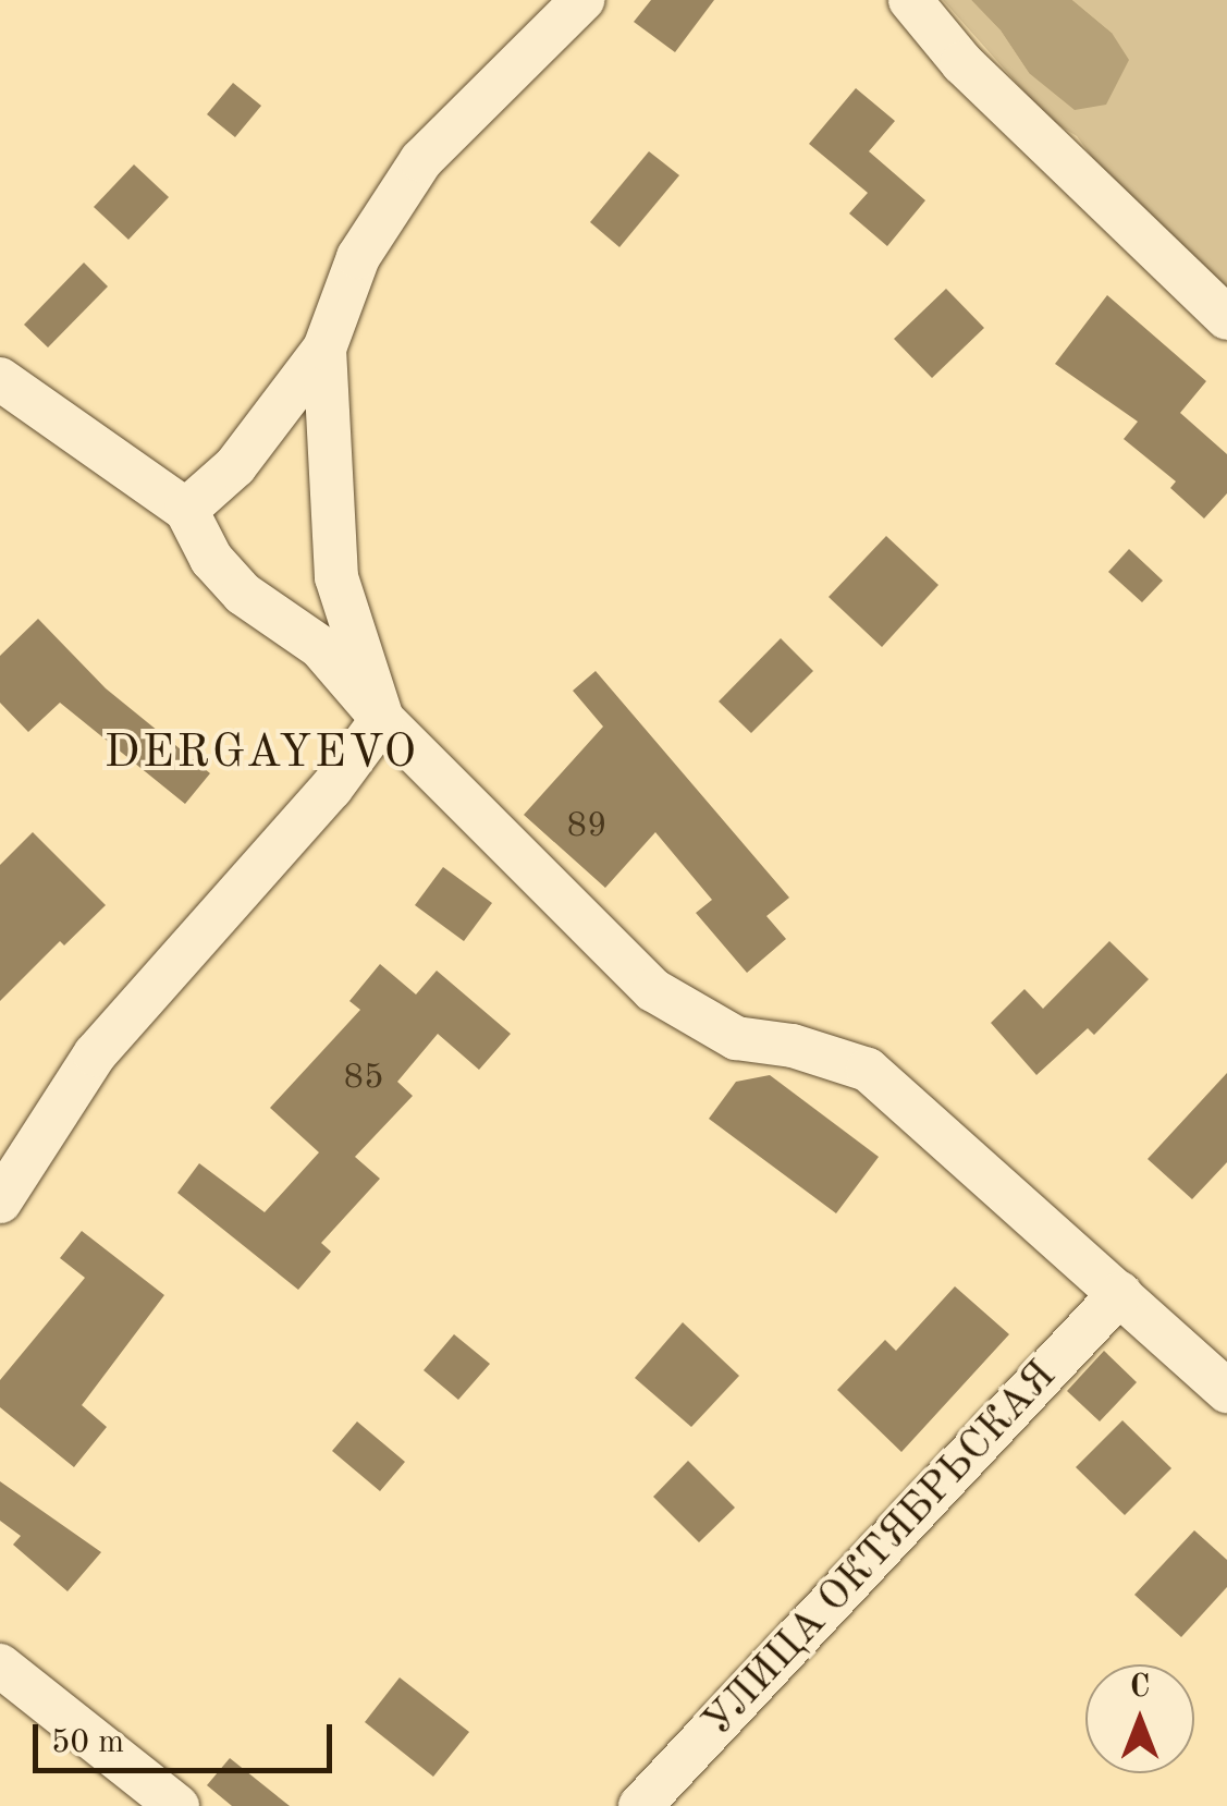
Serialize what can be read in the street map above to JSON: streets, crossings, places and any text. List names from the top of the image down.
{
  "streets": {
    "street": ["УЛИЦА ОКТЯБРЬСКАЯ"]
  },
  "districts": ["DERGAYEVO"],
  "house_numbers": ["89", "85"],
  "scale_bar": "50 m",
  "north": "top"
}
